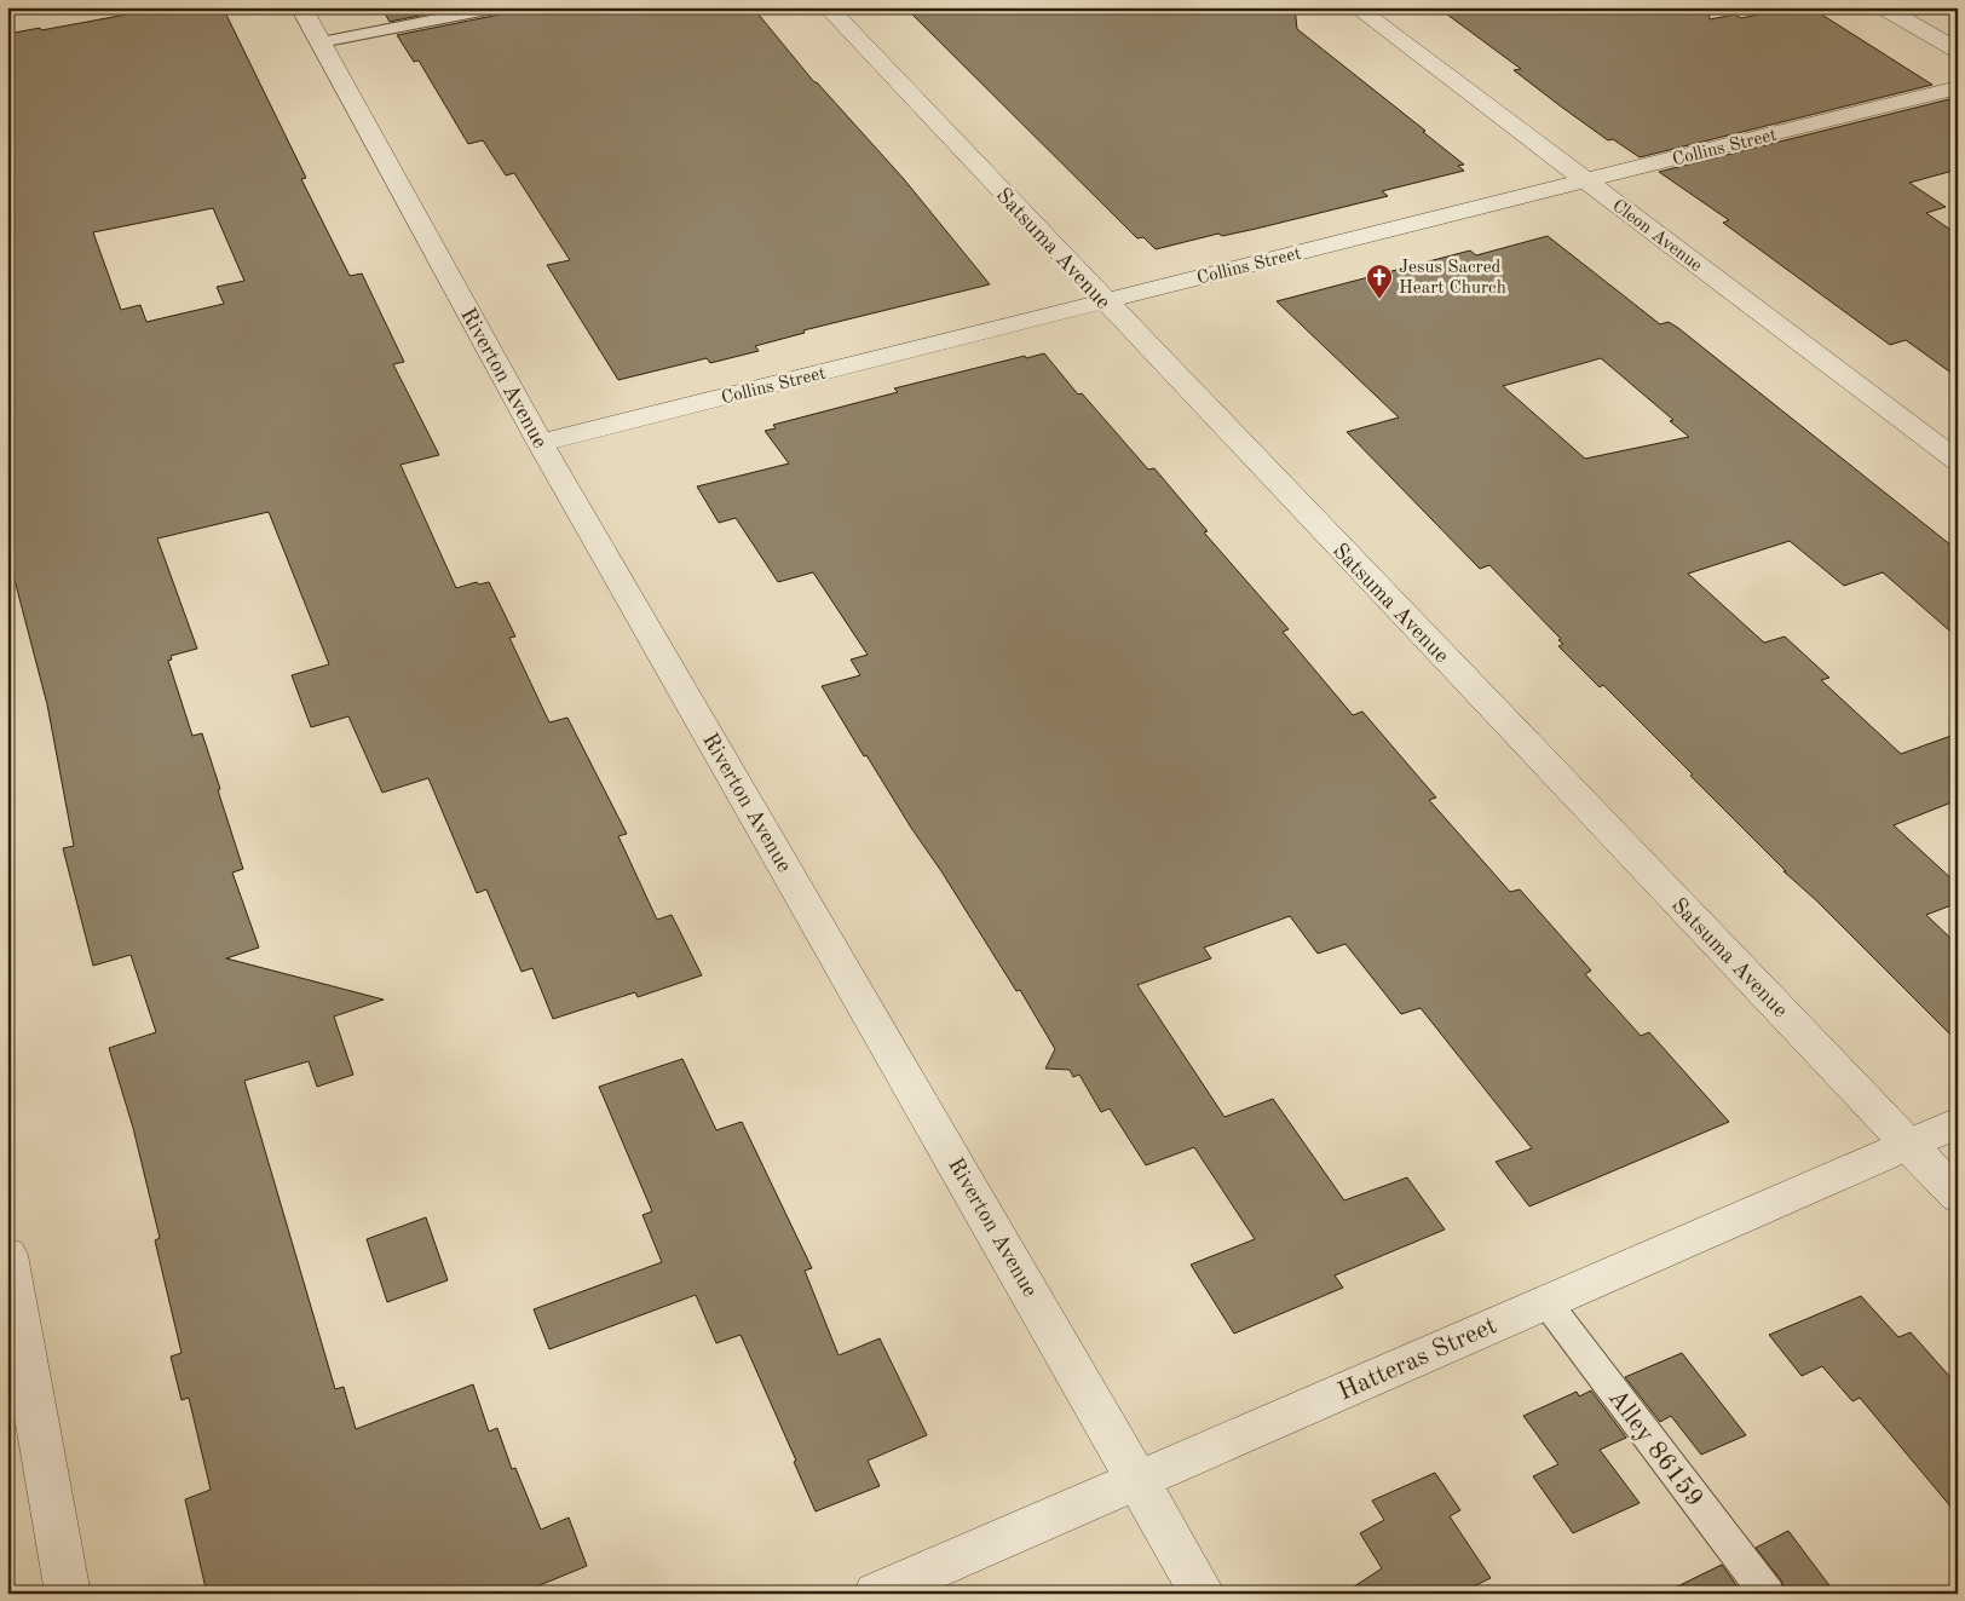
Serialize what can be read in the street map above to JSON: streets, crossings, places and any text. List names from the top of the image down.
{
  "streets": {
    "street": [
      "Collins Street",
      "Cleon Avenue",
      "Satsuma Avenue",
      "Riverton Avenue",
      "Hatteras Street"
    ],
    "lane": ["Alley 86159"]
  },
  "crossings": [
    ["Collins Street", "Cleon Avenue"],
    ["Collins Street", "Satsuma Avenue"],
    ["Collins Street", "Riverton Avenue"],
    ["Satsuma Avenue", "Hatteras Street"],
    ["Riverton Avenue", "Hatteras Street"],
    ["Hatteras Street", "Alley 86159"]
  ],
  "places": {
    "church": ["Jesus Sacred Heart Church"]
  }
}
